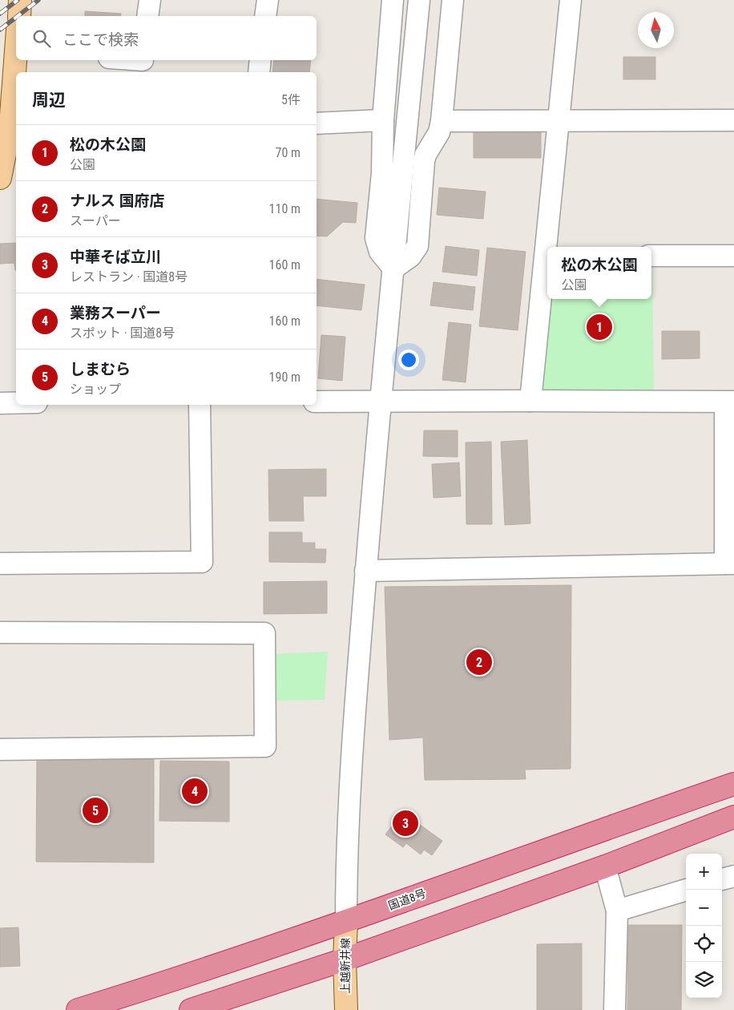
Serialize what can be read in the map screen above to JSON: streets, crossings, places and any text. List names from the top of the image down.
{
  "streets": {
    "highway": ["国道8号"],
    "main road": ["上越新井線"]
  },
  "crossings": [
    ["国道8号", "上越新井線"]
  ],
  "north": "top",
  "page": {
    "search": "ここで検索",
    "heading": ["周辺", "5件"],
    "list": [
      {
        "mark": "1",
        "name": "松の木公園",
        "note": "公園",
        "value": "70 m"
      },
      {
        "mark": "2",
        "name": "ナルス 国府店",
        "note": "スーパー",
        "value": "110 m"
      },
      {
        "mark": "3",
        "name": "中華そば立川",
        "note": "レストラン · 国道8号",
        "value": "160 m"
      },
      {
        "mark": "4",
        "name": "業務スーパー",
        "note": "スポット · 国道8号",
        "value": "160 m"
      },
      {
        "mark": "5",
        "name": "しまむら",
        "note": "ショップ",
        "value": "190 m"
      }
    ],
    "popup": ["松の木公園", "公園"],
    "pins": [
      "1",
      "2",
      "4",
      "5",
      "3"
    ],
    "map_buttons": ["+", "−"]
  }
}
